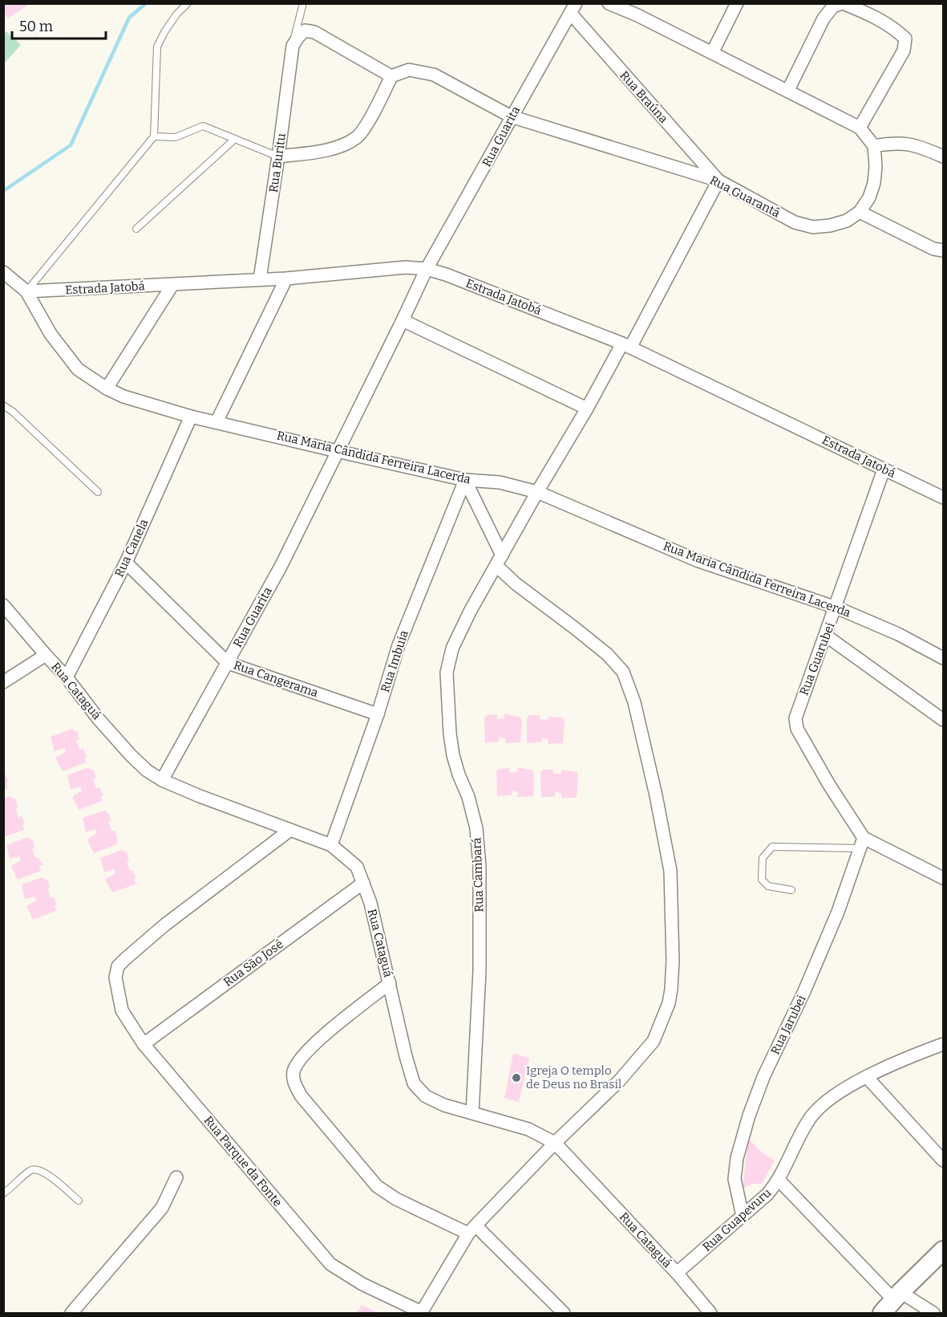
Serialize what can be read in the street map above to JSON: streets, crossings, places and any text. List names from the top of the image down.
{
  "streets": {
    "street": [
      "Rua Braúna",
      "Rua Guarita",
      "Rua Buritu",
      "Rua Guarantâ",
      "Estrada Jatobá",
      "Rua Maria Cândida Ferreira Lacerda",
      "Rua Canela",
      "Rua Guarubei",
      "Rua Imbuia",
      "Rua Cangerama",
      "Rua Cataguá",
      "Rua Cambará",
      "Rua São José",
      "Rua Jarubei",
      "Rua Parque da Fonte",
      "Rua Guapevuru"
    ]
  },
  "crossings": [
    ["Rua Braúna", "Rua Guarita"],
    ["Rua Braúna", "Rua Guarantâ"],
    ["Rua Braúna", "Rua Cambará"],
    ["Rua Guarita", "Rua Guarantâ"],
    ["Rua Guarita", "Estrada Jatobá"],
    ["Rua Guarita", "Rua Maria Cândida Ferreira Lacerda"],
    ["Rua Guarita", "Rua Cangerama"],
    ["Rua Guarita", "Rua Cataguá"],
    ["Rua Buritu", "Estrada Jatobá"],
    ["Rua Guarantâ", "Rua Cambará"],
    ["Estrada Jatobá", "Rua Maria Cândida Ferreira Lacerda"],
    ["Estrada Jatobá", "Rua Guarubei"],
    ["Estrada Jatobá", "Rua Cambará"],
    ["Rua Maria Cândida Ferreira Lacerda", "Rua Canela"],
    ["Rua Maria Cândida Ferreira Lacerda", "Rua Guarubei"],
    ["Rua Maria Cândida Ferreira Lacerda", "Rua Imbuia"],
    ["Rua Maria Cândida Ferreira Lacerda", "Rua Cambará"],
    ["Rua Canela", "Rua Cangerama"],
    ["Rua Canela", "Rua Cataguá"],
    ["Rua Guarubei", "Rua Jarubei"],
    ["Rua Imbuia", "Rua Cangerama"],
    ["Rua Imbuia", "Rua Cataguá"],
    ["Rua Cataguá", "Rua Cambará"],
    ["Rua Cataguá", "Rua São José"],
    ["Rua Cataguá", "Rua Parque da Fonte"],
    ["Rua Cataguá", "Rua Guapevuru"],
    ["Rua São José", "Rua Parque da Fonte"],
    ["Rua Jarubei", "Rua Guapevuru"]
  ],
  "places": ["Igreja O templo de Deus no Brasil"],
  "scale_bar": "50 m"
}
